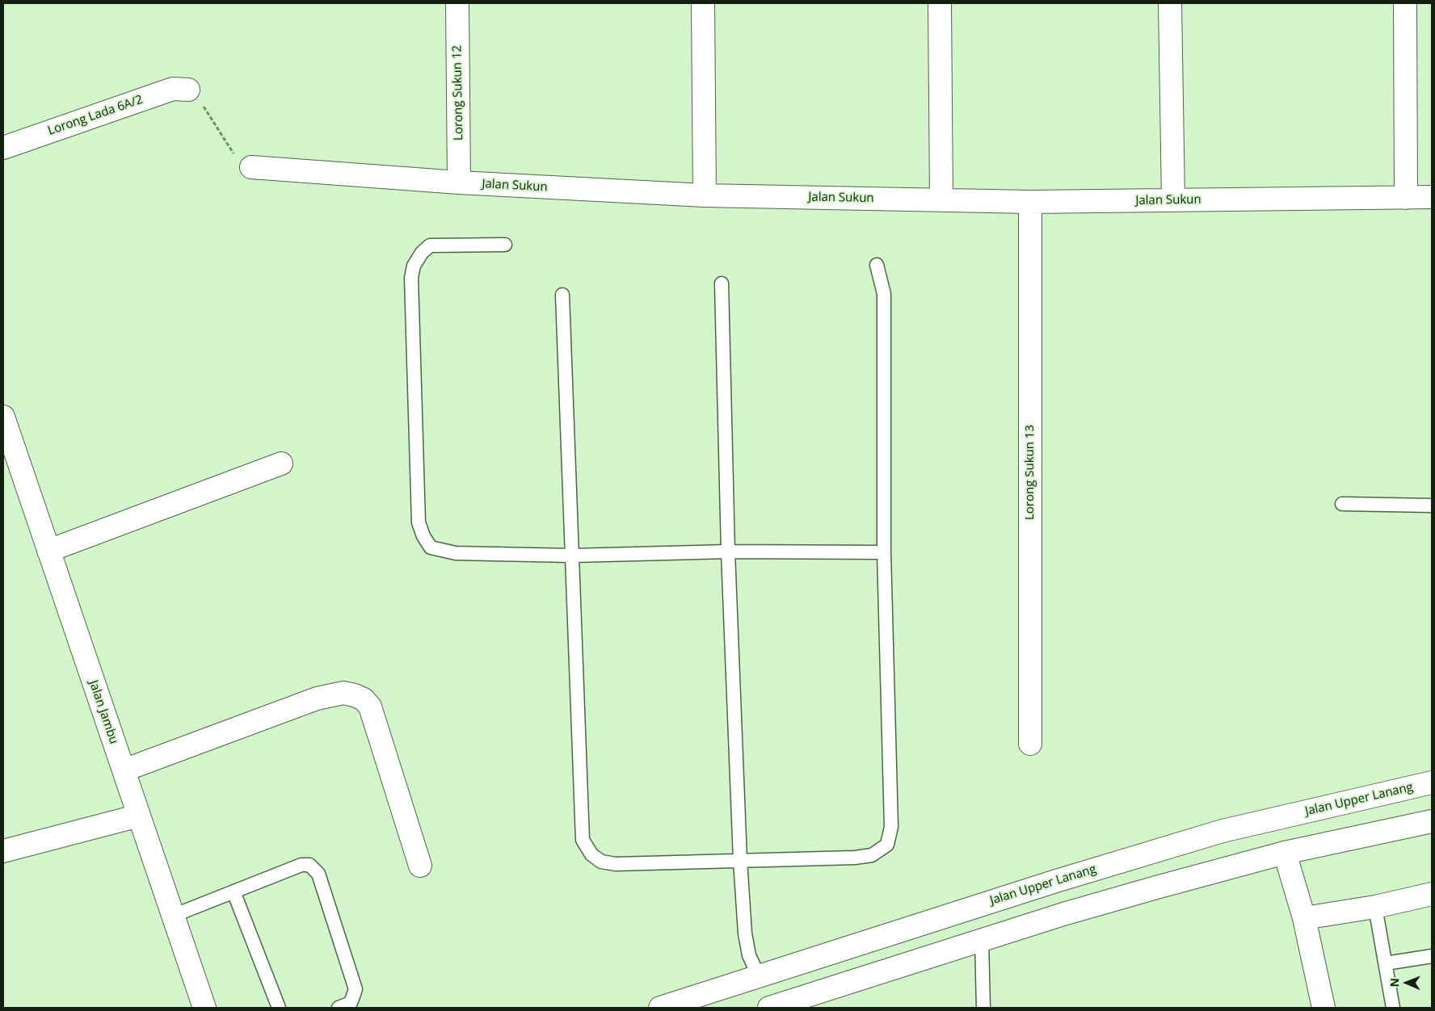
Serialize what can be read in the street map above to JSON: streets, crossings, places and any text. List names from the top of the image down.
{
  "streets": {
    "street": [
      "Lorong Sukun 12",
      "Lorong Lada 6A/2",
      "Jalan Sukun",
      "Lorong Sukun 13",
      "Jalan Jambu",
      "Jalan Upper Lanang"
    ]
  },
  "crossings": [
    ["Lorong Sukun 12", "Jalan Sukun"],
    ["Jalan Sukun", "Lorong Sukun 13"]
  ],
  "north": "left"
}
